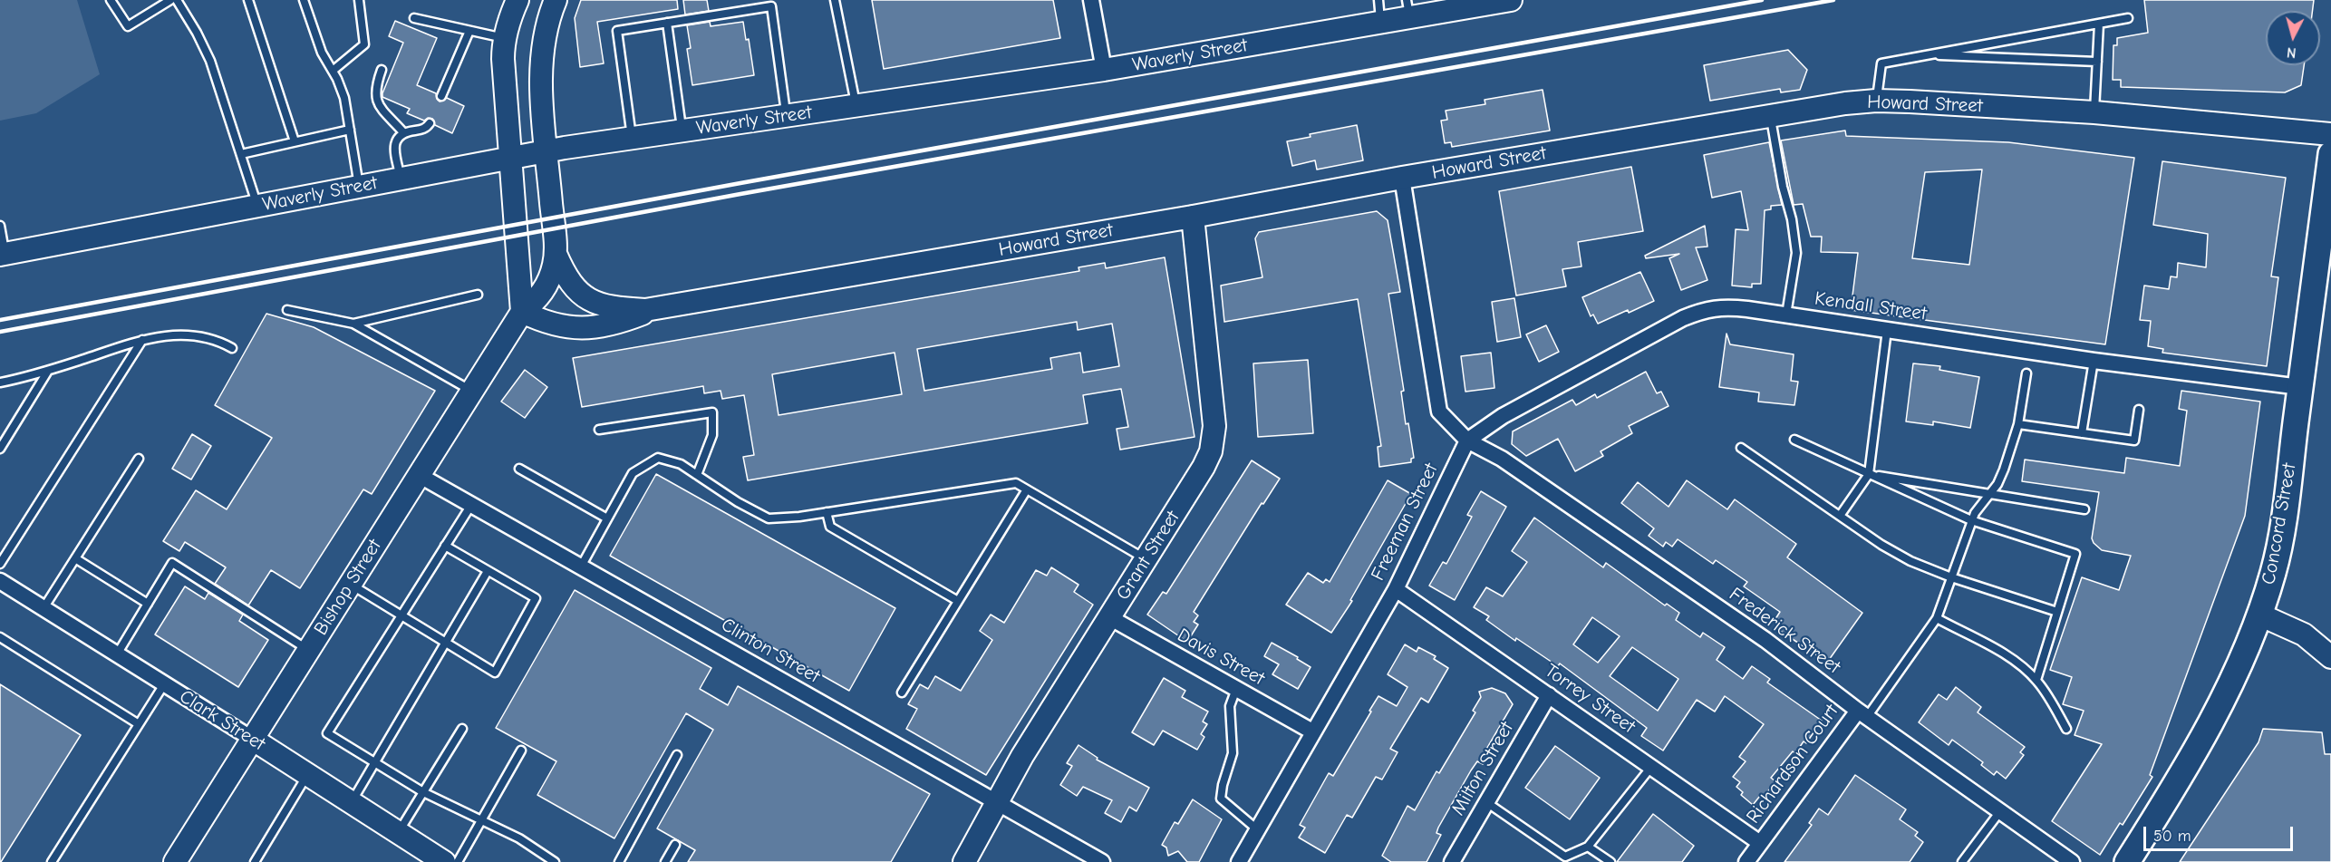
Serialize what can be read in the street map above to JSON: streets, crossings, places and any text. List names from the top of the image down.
{
  "streets": {
    "main road": ["Concord Street"],
    "street": [
      "Waverly Street",
      "Howard Street",
      "Kendall Street",
      "Freeman Street",
      "Grant Street",
      "Bishop Street",
      "Frederick Street",
      "Clinton Street",
      "Davis Street",
      "Torrey Street",
      "Clark Street",
      "Richardson Court",
      "Milton Street"
    ]
  },
  "crossings": [
    ["Waverly Street", "Bishop Street"],
    ["Howard Street", "Grant Street"],
    ["Howard Street", "Bishop Street"],
    ["Kendall Street", "Freeman Street"],
    ["Kendall Street", "Concord Street"],
    ["Kendall Street", "Frederick Street"],
    ["Freeman Street", "Frederick Street"],
    ["Freeman Street", "Davis Street"],
    ["Freeman Street", "Torrey Street"],
    ["Grant Street", "Clinton Street"],
    ["Grant Street", "Davis Street"],
    ["Bishop Street", "Clinton Street"],
    ["Bishop Street", "Clark Street"],
    ["Frederick Street", "Richardson Court"],
    ["Torrey Street", "Richardson Court"],
    ["Torrey Street", "Milton Street"]
  ],
  "scale_bar": "50 m",
  "north": "bottom"
}
